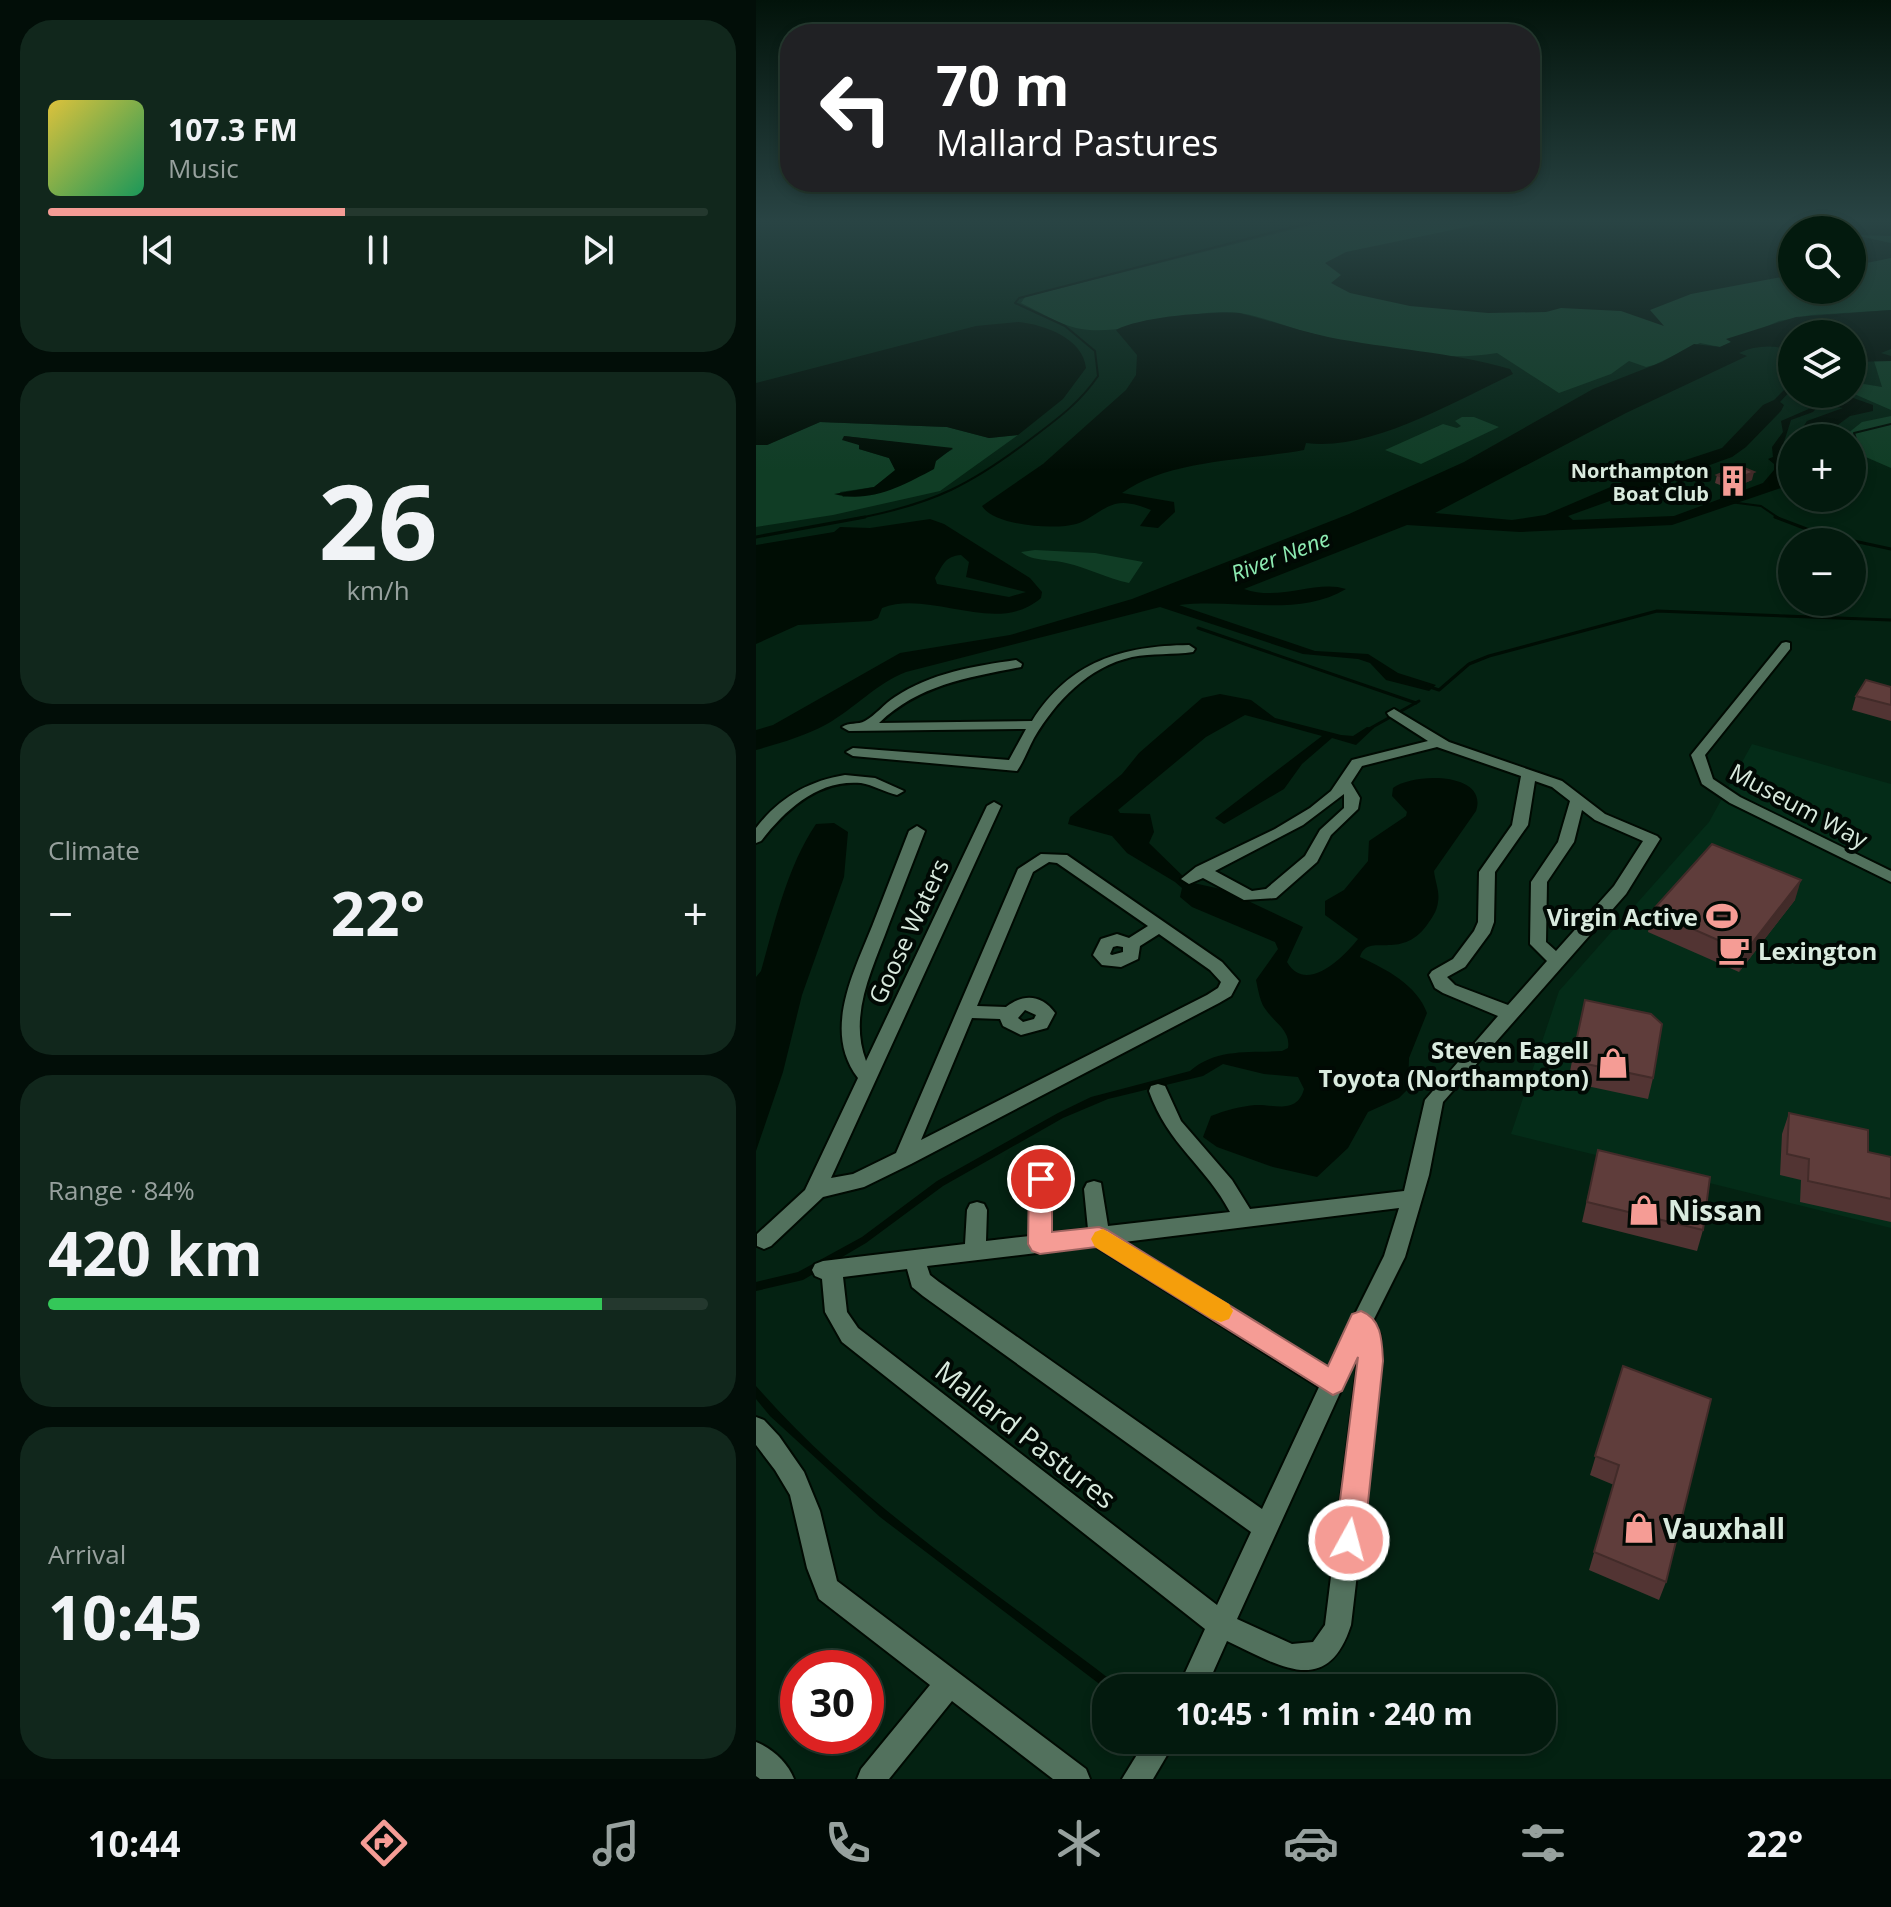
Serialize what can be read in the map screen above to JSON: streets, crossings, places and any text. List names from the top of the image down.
{
  "streets": {
    "street": ["Museum Way", "Goose Waters", "Mallard Pastures"]
  },
  "water": ["River Nene"],
  "places": {
    "building": ["Northampton Boat Club"],
    "sports": ["Virgin Active"],
    "cafe": ["Lexington"],
    "shop": ["Steven Eagell Toyota (Northampton)", "Nissan", "Vauxhall"]
  },
  "page": {
    "turn": ["70 m", "Mallard Pastures"],
    "song": ["107.3 FM", "Music"],
    "map_buttons": ["+", "−"],
    "tile": [
      ["26", "km/h"],
      "Climate",
      ["Range · 84%", "420 km"],
      ["Arrival", "10:45"]
    ],
    "heat": ["−", "22°", "+"],
    "limit": "30",
    "trip": "10:45 · 1 min · 240 m",
    "tabs": ["10:44", "22°"]
  }
}
